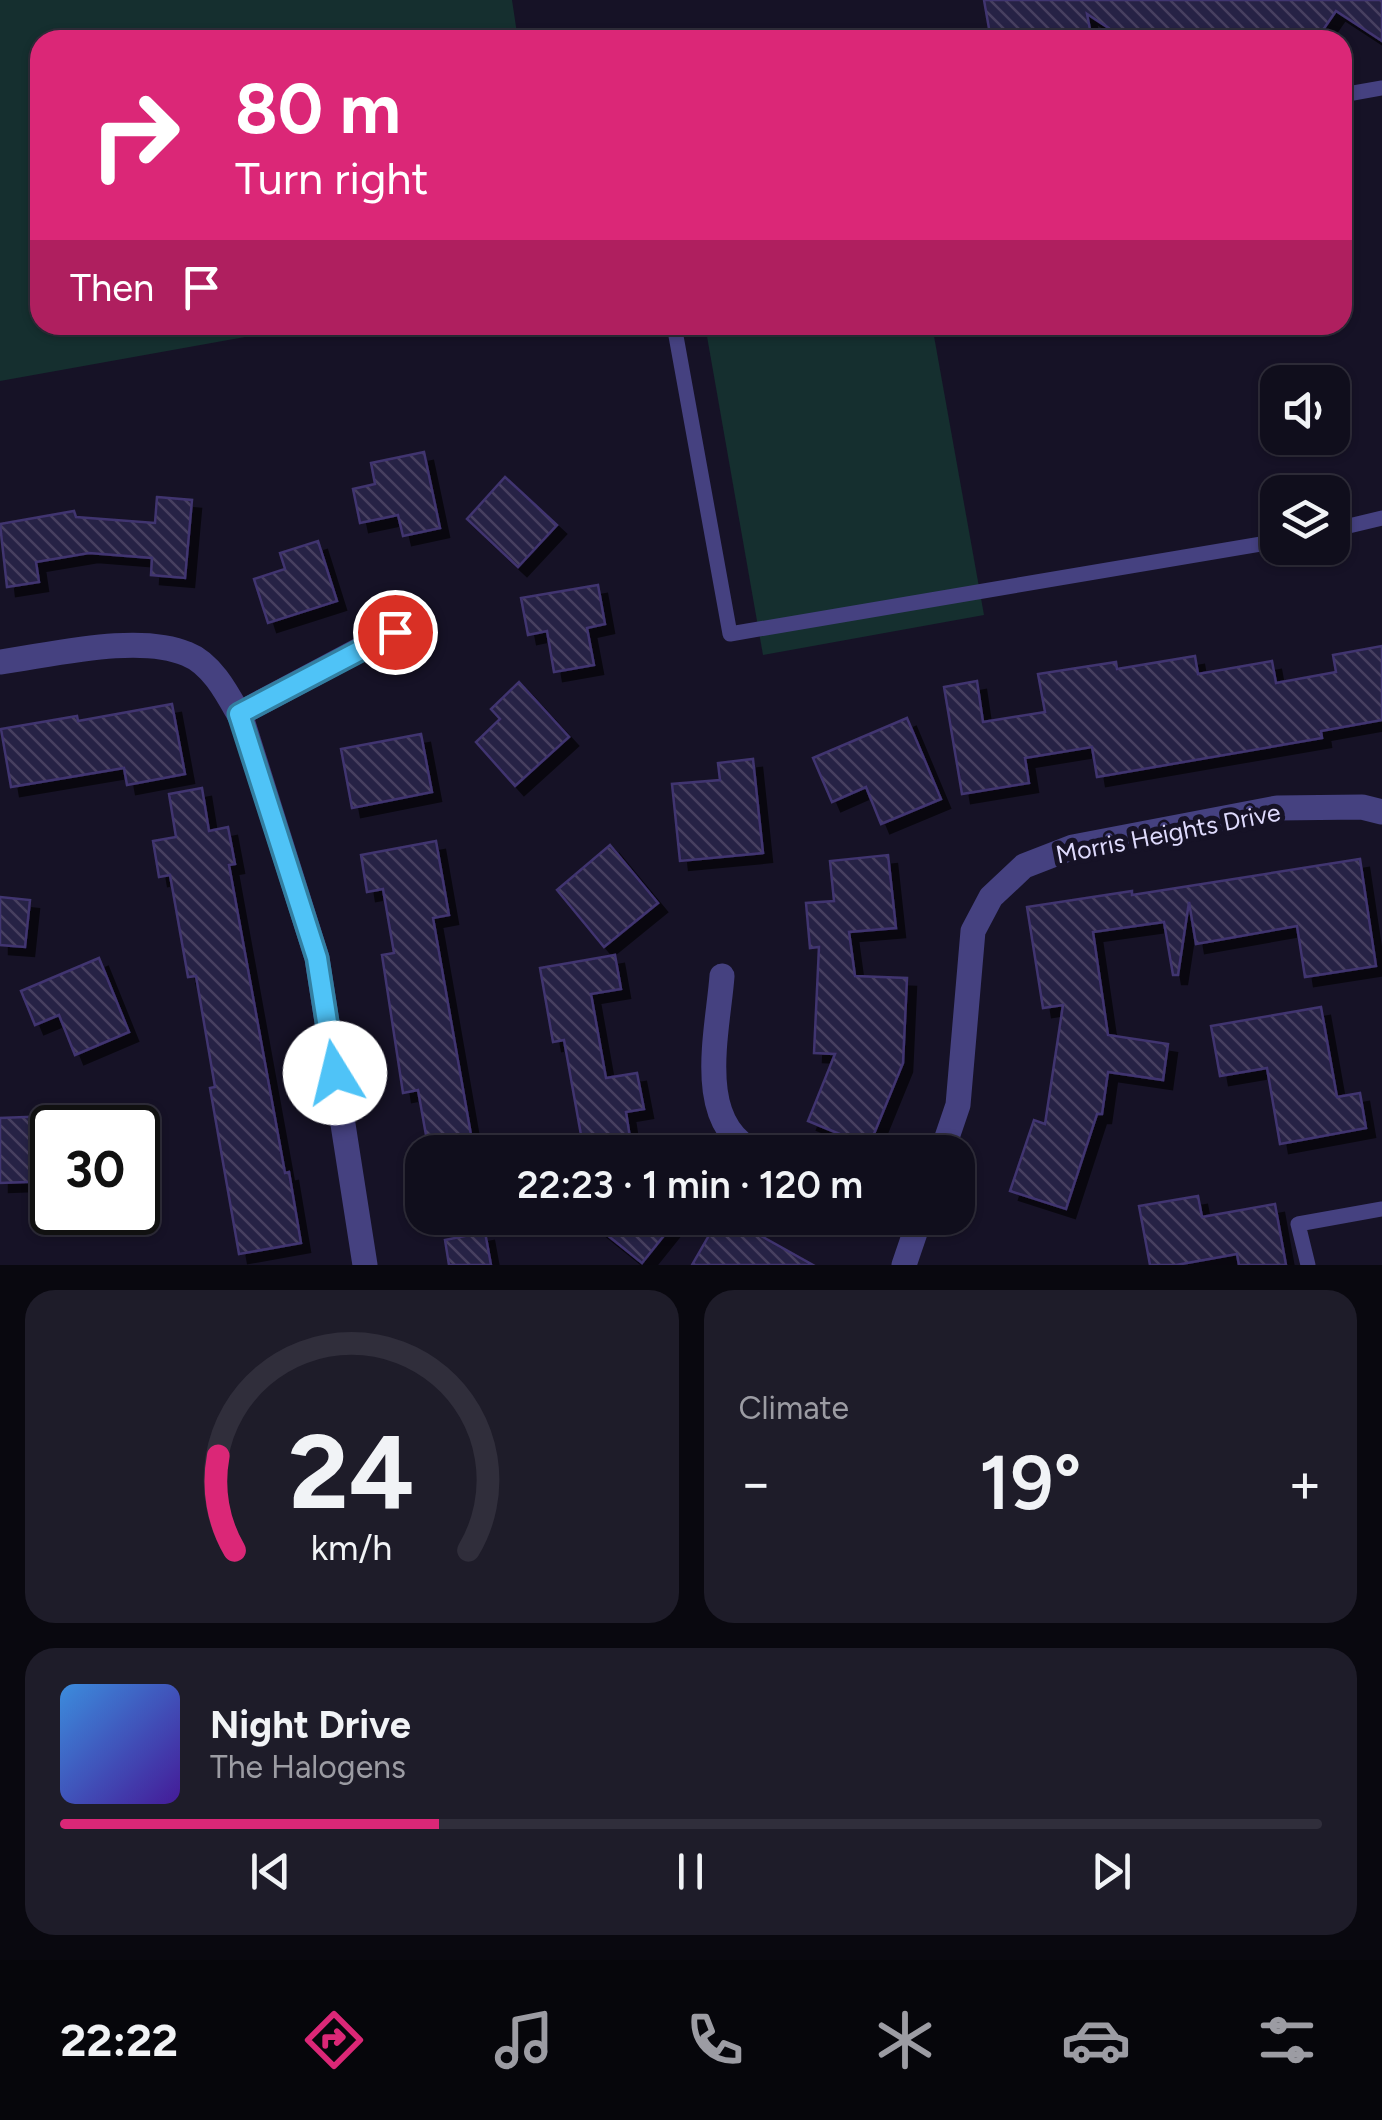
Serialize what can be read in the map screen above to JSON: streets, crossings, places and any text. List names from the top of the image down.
{
  "streets": {
    "street": ["Morris Heights Drive"]
  },
  "page": {
    "turn": ["80 m", "Turn right"],
    "then": "Then",
    "limit": "30",
    "trip": "22:23 · 1 min · 120 m",
    "tile": "Climate",
    "heat": ["−", "19°", "+"],
    "song": ["Night Drive", "The Halogens"],
    "tabs": "22:22",
    "gauge": ["24", "km/h"]
  }
}
